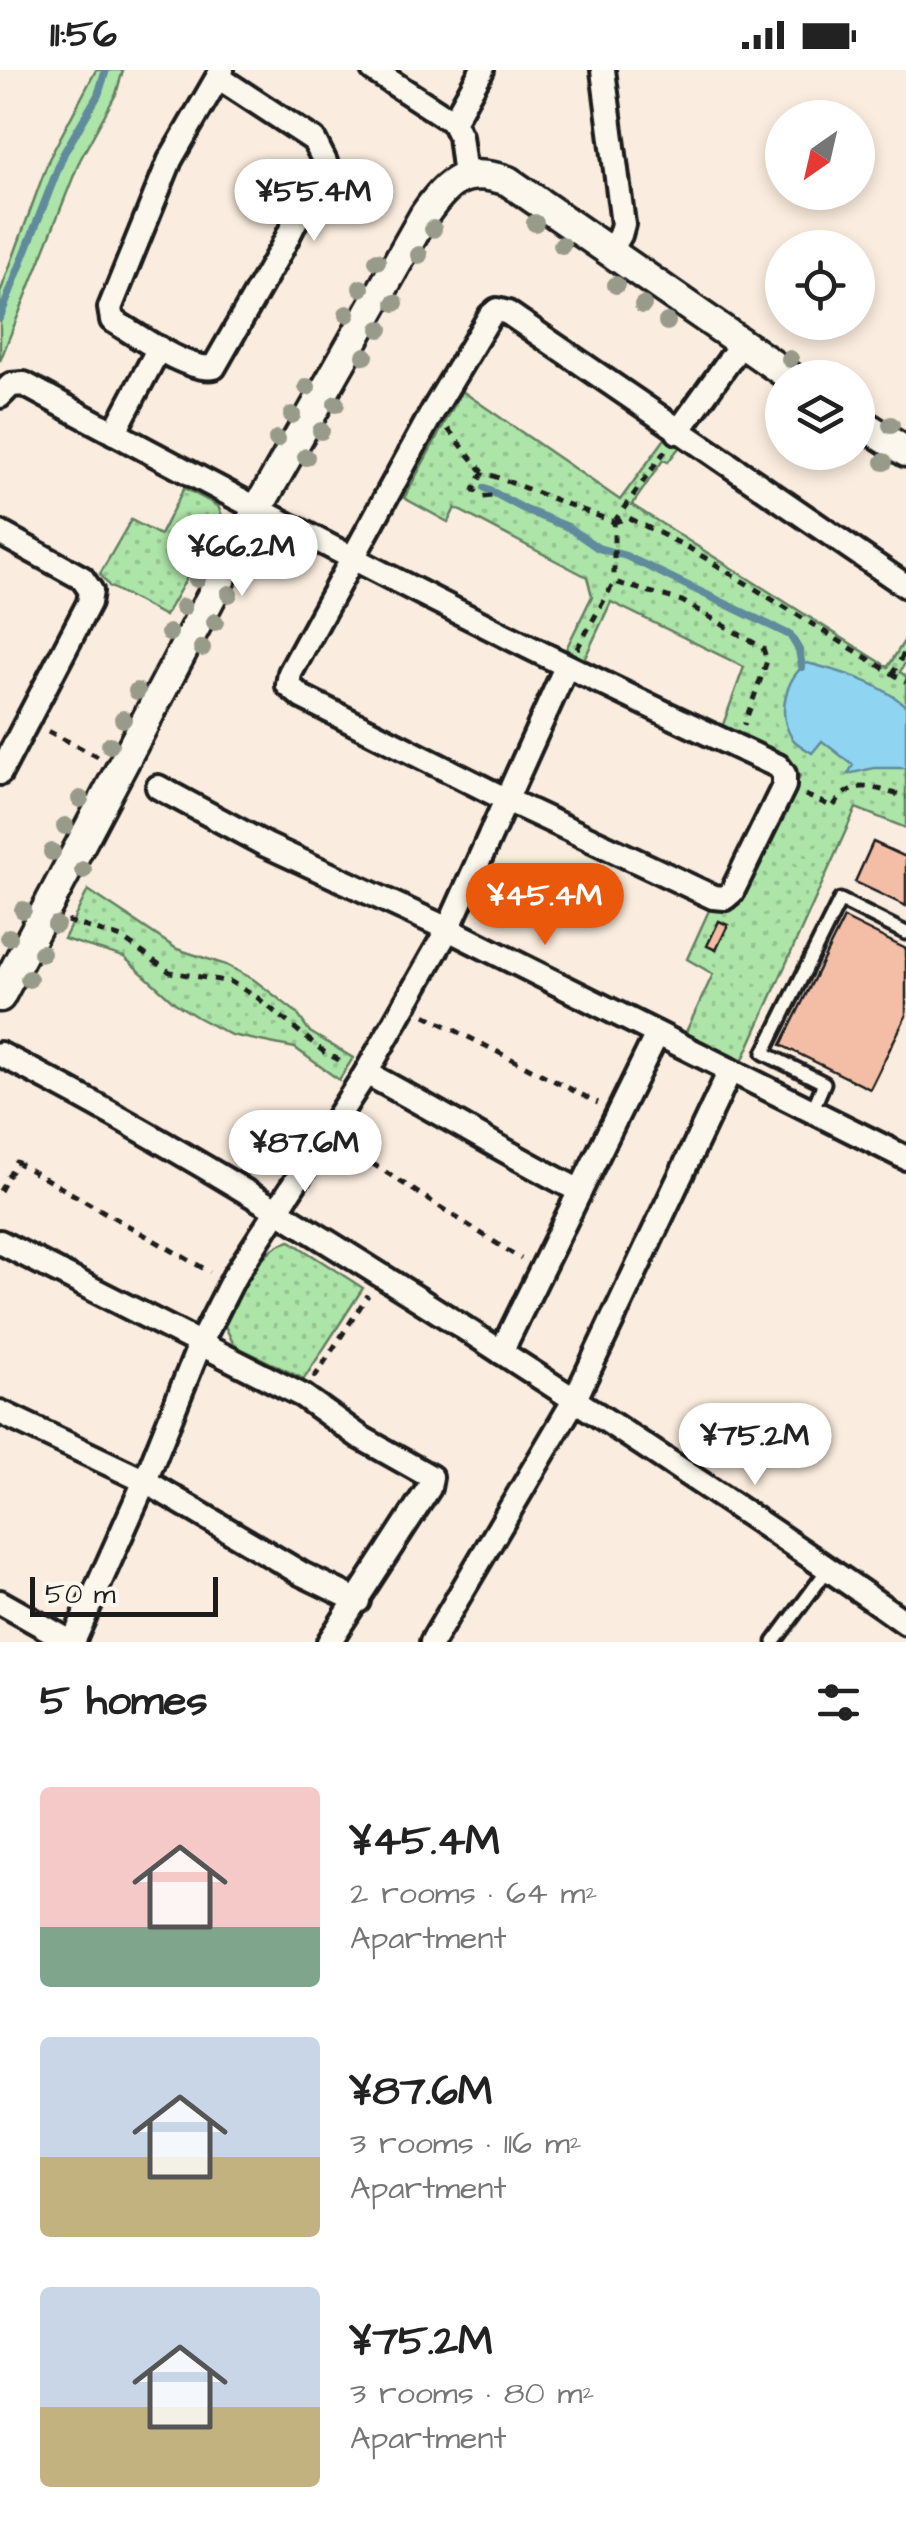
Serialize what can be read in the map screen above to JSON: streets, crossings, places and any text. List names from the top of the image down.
{
  "scale_bar": "50 m",
  "north": "bottom left",
  "page": {
    "status": "11:56",
    "price": [
      "¥55.4M",
      "¥66.2M",
      "¥45.4M",
      "¥87.6M",
      "¥75.2M"
    ],
    "scale": "50 m",
    "heading": "5 homes",
    "list": [
      {
        "name": "¥45.4M",
        "note": "2 rooms · 64 m² · Apartment"
      },
      {
        "name": "¥87.6M",
        "note": "3 rooms · 116 m² · Apartment"
      },
      {
        "name": "¥75.2M",
        "note": "3 rooms · 80 m² · Apartment"
      }
    ]
  }
}
